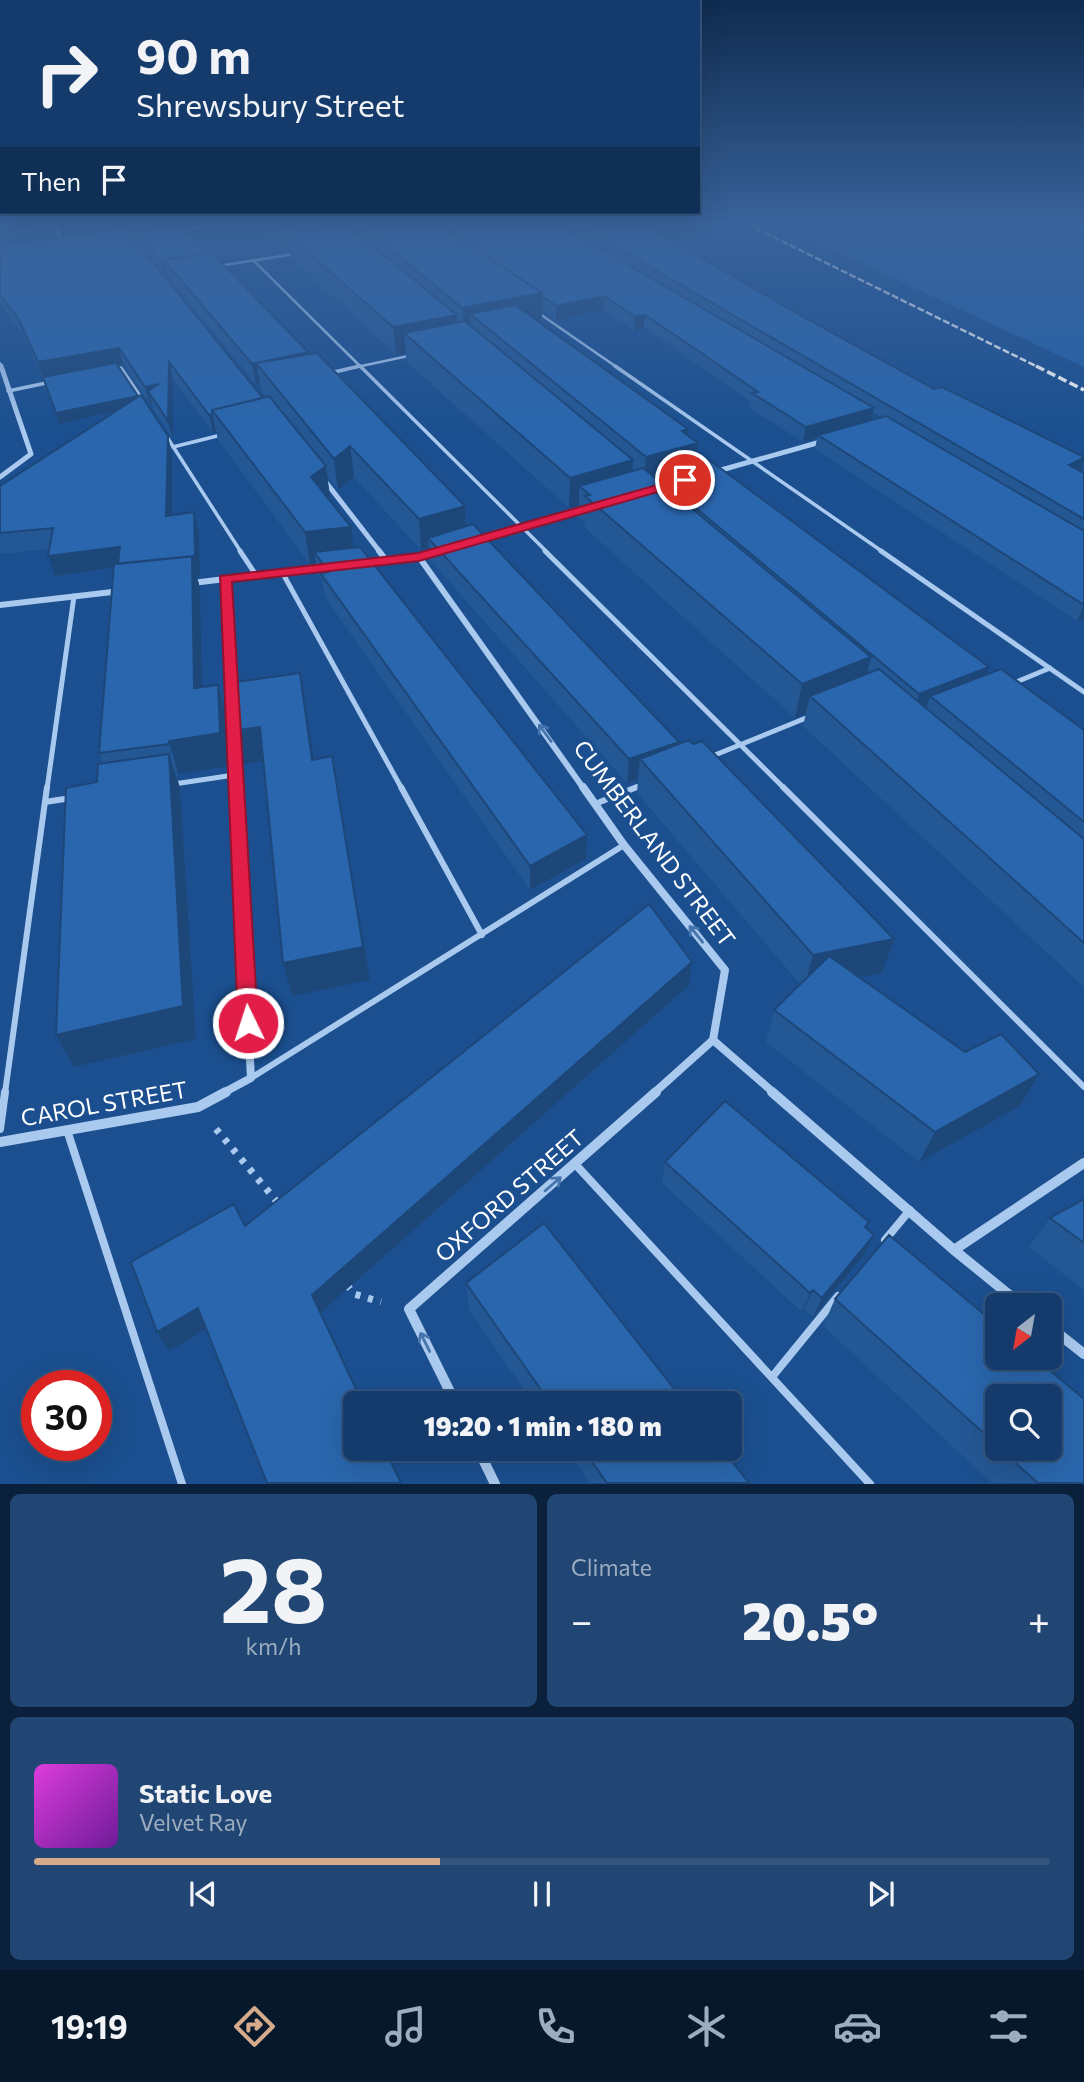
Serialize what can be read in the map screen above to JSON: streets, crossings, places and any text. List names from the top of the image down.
{
  "streets": {
    "street": ["CUMBERLAND STREET", "CAROL STREET", "OXFORD STREET"]
  },
  "crossings": [
    ["CUMBERLAND STREET", "OXFORD STREET"]
  ],
  "one_way": ["CUMBERLAND STREET", "OXFORD STREET"],
  "north": "bottom left",
  "page": {
    "turn": ["90 m", "Shrewsbury Street"],
    "then": "Then",
    "limit": "30",
    "trip": "19:20 · 1 min · 180 m",
    "tile": [
      ["28", "km/h"],
      "Climate"
    ],
    "heat": ["−", "20.5°", "+"],
    "song": ["Static Love", "Velvet Ray"],
    "tabs": "19:19"
  }
}
